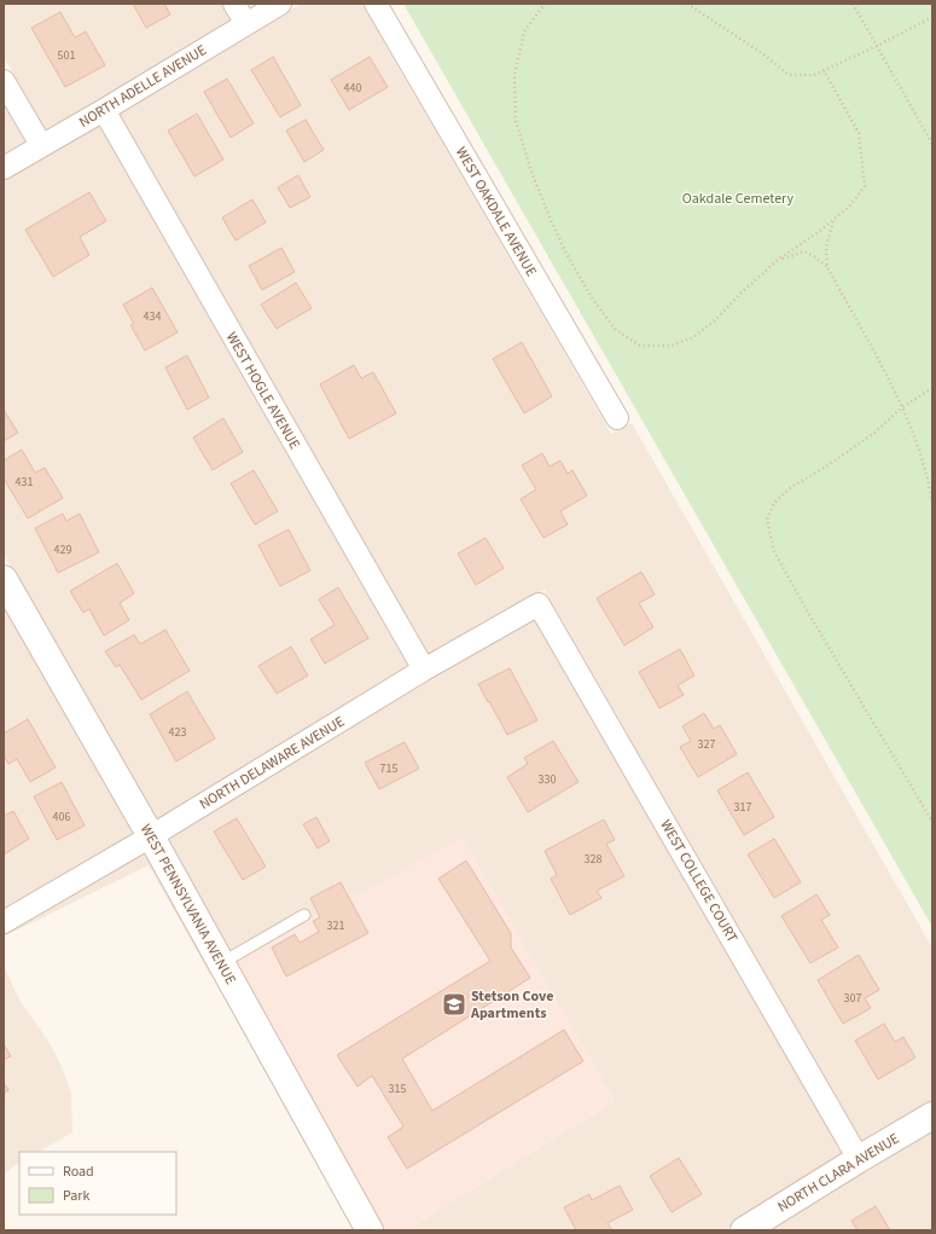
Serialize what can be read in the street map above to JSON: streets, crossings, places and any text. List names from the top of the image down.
{
  "streets": {
    "street": [
      "NORTH ADELLE AVENUE",
      "WEST OAKDALE AVENUE",
      "WEST HOGLE AVENUE",
      "NORTH DELAWARE AVENUE",
      "WEST COLLEGE COURT",
      "WEST PENNSYLVANIA AVENUE",
      "NORTH CLARA AVENUE"
    ]
  },
  "crossings": [
    ["NORTH ADELLE AVENUE", "WEST HOGLE AVENUE"],
    ["WEST HOGLE AVENUE", "NORTH DELAWARE AVENUE"],
    ["NORTH DELAWARE AVENUE", "WEST COLLEGE COURT"],
    ["NORTH DELAWARE AVENUE", "WEST PENNSYLVANIA AVENUE"],
    ["WEST COLLEGE COURT", "NORTH CLARA AVENUE"]
  ],
  "parks": ["Oakdale Cemetery"],
  "places": {
    "school or university": ["Stetson Cove Apartments"]
  },
  "house_numbers": [
    "501",
    "440",
    "434",
    "431",
    "429",
    "423",
    "327",
    "715",
    "330",
    "317",
    "406",
    "328",
    "321",
    "307",
    "315"
  ],
  "legend": ["Road", "Park"]
}
